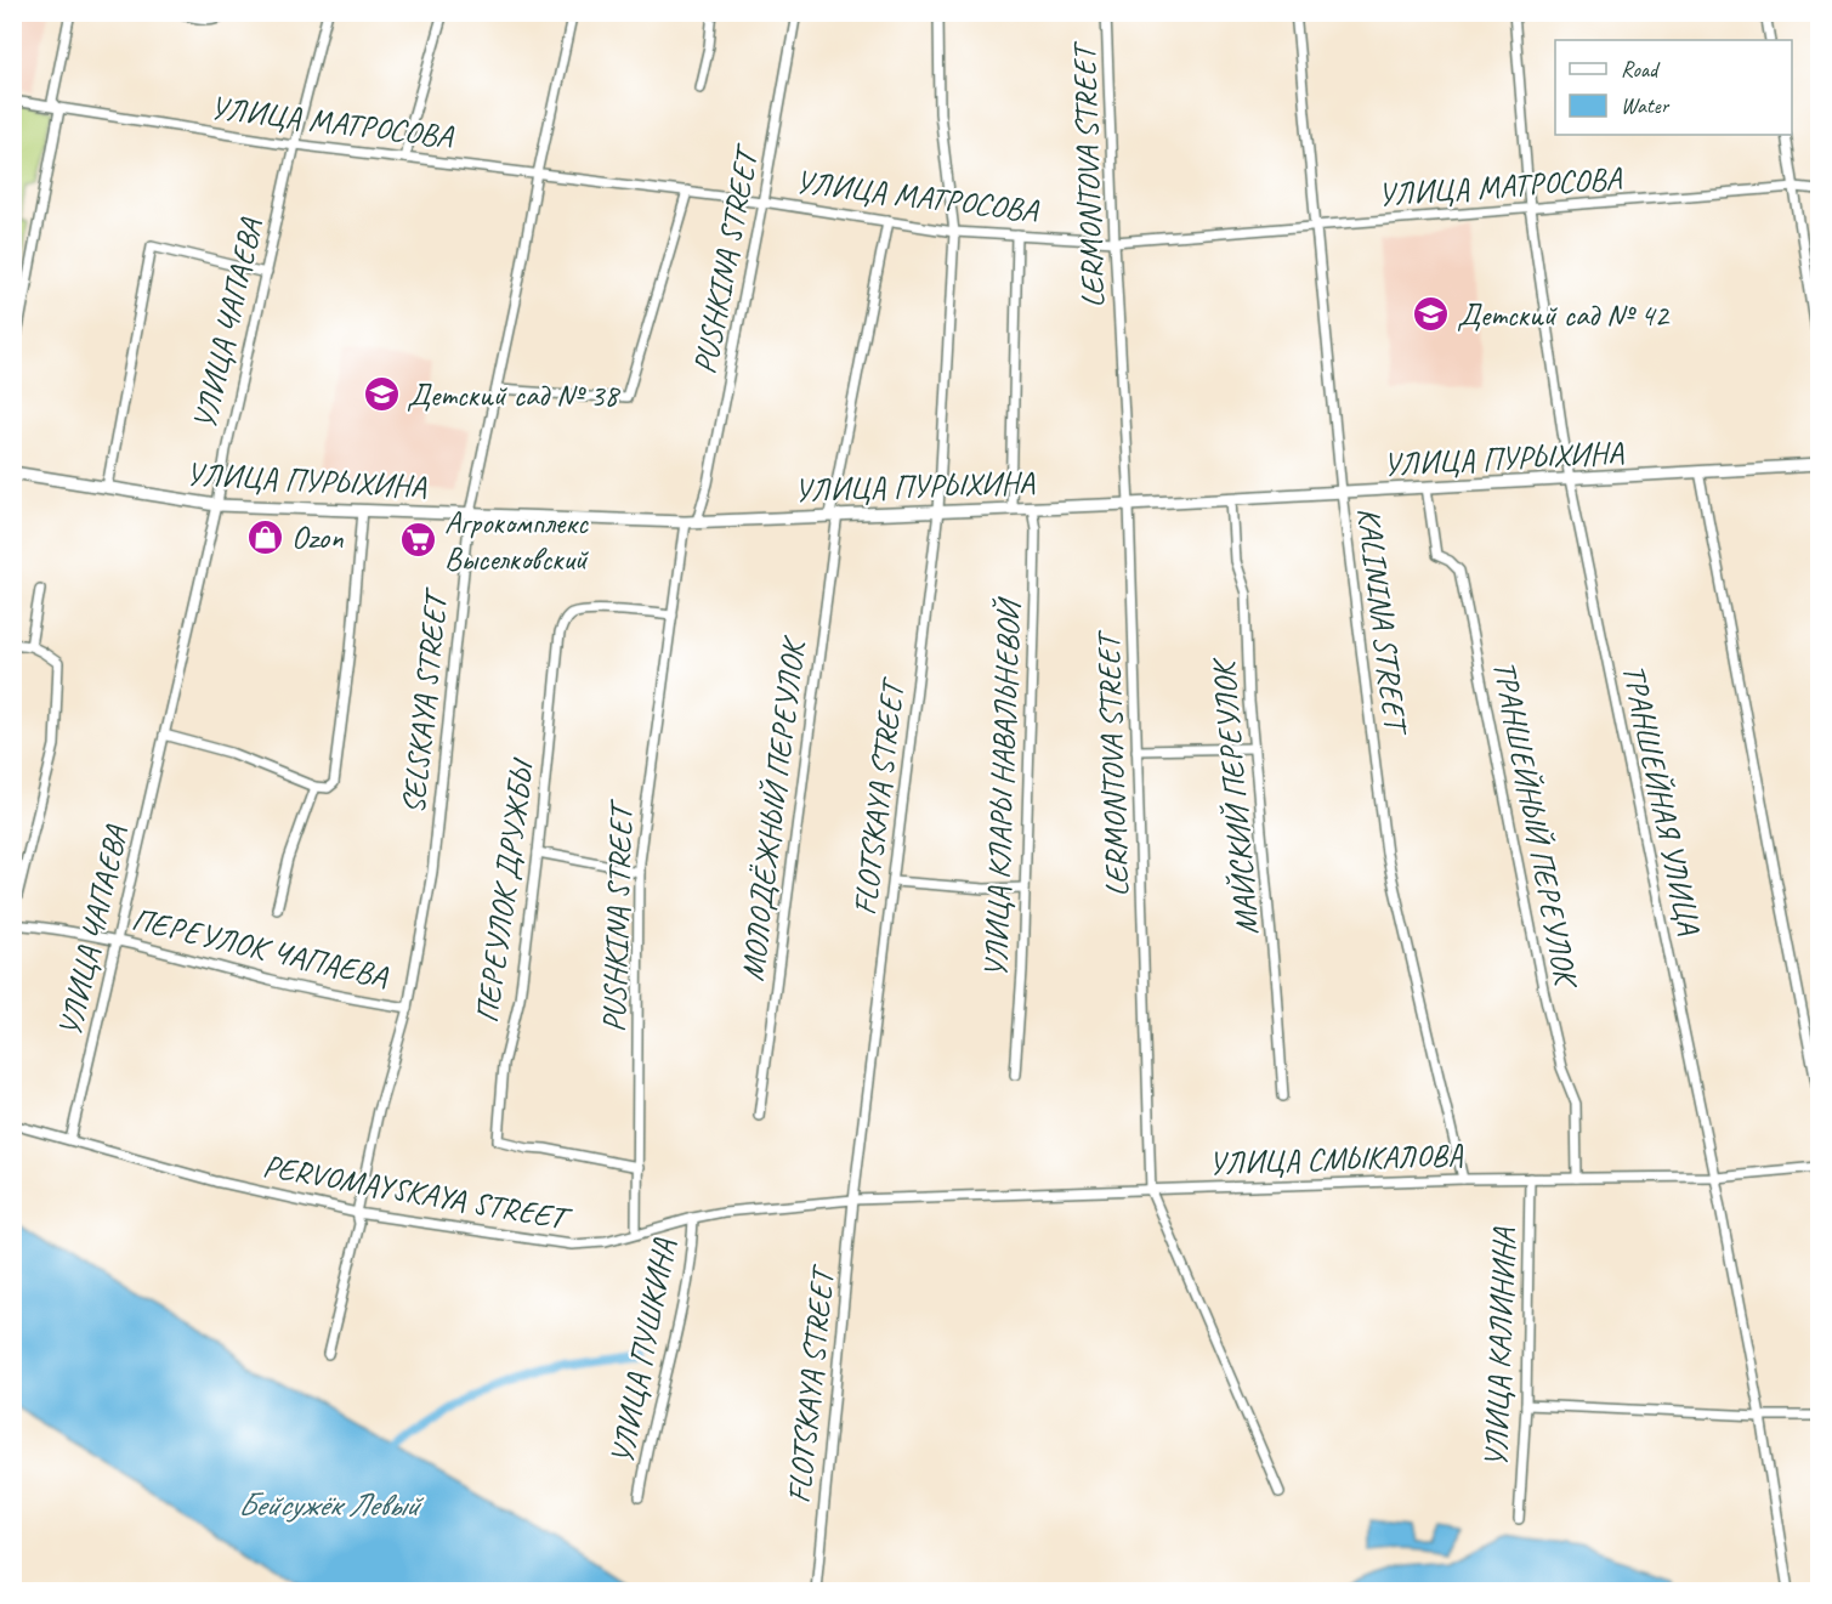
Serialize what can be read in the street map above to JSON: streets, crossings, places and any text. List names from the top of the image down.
{
  "streets": {
    "street": [
      "УЛИЦА МАТРОСОВА",
      "LERMONTOVA STREET",
      "PUSHKINA STREET",
      "УЛИЦА ЧАПАЕВА",
      "УЛИЦА ПУРЫХИНА",
      "KALININA STREET",
      "SELSKAYA STREET",
      "УЛИЦА КЛАРЫ НАВАЛЬНЕВОЙ",
      "FLOTSKAYA STREET",
      "МАЙСКИЙ ПЕРЕУЛОК",
      "ТРАНШЕЙНАЯ УЛИЦА",
      "МОЛОДЁЖНЫЙ ПЕРЕУЛОК",
      "ТРАНШЕЙНЫЙ ПЕРЕУЛОК",
      "ПЕРЕУЛОК ДРУЖБЫ",
      "ПЕРЕУЛОК ЧАПАЕВА",
      "УЛИЦА СМЫКАЛОВА",
      "PERVOMAYSKAYA STREET",
      "УЛИЦА КАЛИНИНА",
      "УЛИЦА ПУШКИНА"
    ]
  },
  "crossings": [
    ["УЛИЦА МАТРОСОВА", "LERMONTOVA STREET"],
    ["УЛИЦА МАТРОСОВА", "PUSHKINA STREET"],
    ["УЛИЦА МАТРОСОВА", "УЛИЦА ЧАПАЕВА"],
    ["УЛИЦА МАТРОСОВА", "KALININA STREET"],
    ["УЛИЦА МАТРОСОВА", "SELSKAYA STREET"],
    ["УЛИЦА МАТРОСОВА", "FLOTSKAYA STREET"],
    ["УЛИЦА МАТРОСОВА", "ТРАНШЕЙНАЯ УЛИЦА"],
    ["УЛИЦА МАТРОСОВА", "МОЛОДЁЖНЫЙ ПЕРЕУЛОК"],
    ["LERMONTOVA STREET", "УЛИЦА ПУРЫХИНА"],
    ["LERMONTOVA STREET", "УЛИЦА СМЫКАЛОВА"],
    ["PUSHKINA STREET", "УЛИЦА ПУРЫХИНА"],
    ["PUSHKINA STREET", "ПЕРЕУЛОК ДРУЖБЫ"],
    ["PUSHKINA STREET", "PERVOMAYSKAYA STREET"],
    ["УЛИЦА ЧАПАЕВА", "УЛИЦА ПУРЫХИНА"],
    ["УЛИЦА ЧАПАЕВА", "ПЕРЕУЛОК ЧАПАЕВА"],
    ["УЛИЦА ЧАПАЕВА", "PERVOMAYSKAYA STREET"],
    ["УЛИЦА ПУРЫХИНА", "KALININA STREET"],
    ["УЛИЦА ПУРЫХИНА", "SELSKAYA STREET"],
    ["УЛИЦА ПУРЫХИНА", "УЛИЦА КЛАРЫ НАВАЛЬНЕВОЙ"],
    ["УЛИЦА ПУРЫХИНА", "FLOTSKAYA STREET"],
    ["УЛИЦА ПУРЫХИНА", "МАЙСКИЙ ПЕРЕУЛОК"],
    ["УЛИЦА ПУРЫХИНА", "ТРАНШЕЙНАЯ УЛИЦА"],
    ["УЛИЦА ПУРЫХИНА", "МОЛОДЁЖНЫЙ ПЕРЕУЛОК"],
    ["УЛИЦА ПУРЫХИНА", "ТРАНШЕЙНЫЙ ПЕРЕУЛОК"],
    ["KALININA STREET", "УЛИЦА СМЫКАЛОВА"],
    ["SELSKAYA STREET", "ПЕРЕУЛОК ЧАПАЕВА"],
    ["SELSKAYA STREET", "PERVOMAYSKAYA STREET"],
    ["FLOTSKAYA STREET", "УЛИЦА СМЫКАЛОВА"],
    ["FLOTSKAYA STREET", "PERVOMAYSKAYA STREET"],
    ["ТРАНШЕЙНАЯ УЛИЦА", "УЛИЦА СМЫКАЛОВА"],
    ["ТРАНШЕЙНЫЙ ПЕРЕУЛОК", "УЛИЦА СМЫКАЛОВА"],
    ["УЛИЦА СМЫКАЛОВА", "PERVOMAYSKAYA STREET"],
    ["УЛИЦА СМЫКАЛОВА", "УЛИЦА КАЛИНИНА"],
    ["PERVOMAYSKAYA STREET", "УЛИЦА ПУШКИНА"]
  ],
  "water": ["Бейсужёк Левый"],
  "places": {
    "school or university": ["Детский сад № 42", "Детский сад № 38"],
    "shop": ["Ozon"],
    "supermarket": ["Агрокомплекс Выселковский"]
  },
  "legend": ["Road", "Water"]
}
